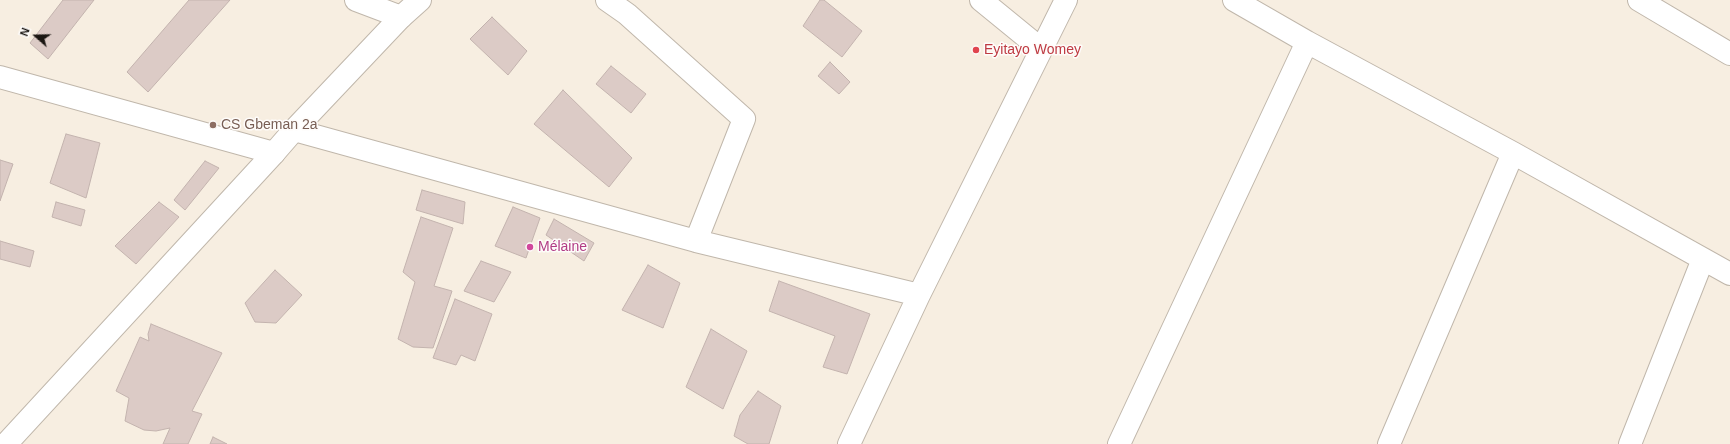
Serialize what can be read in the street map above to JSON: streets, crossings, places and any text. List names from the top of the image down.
{
  "places": ["Eyitayo Womey", "CS Gbeman 2a", "Mélaine"],
  "north": "left"
}
